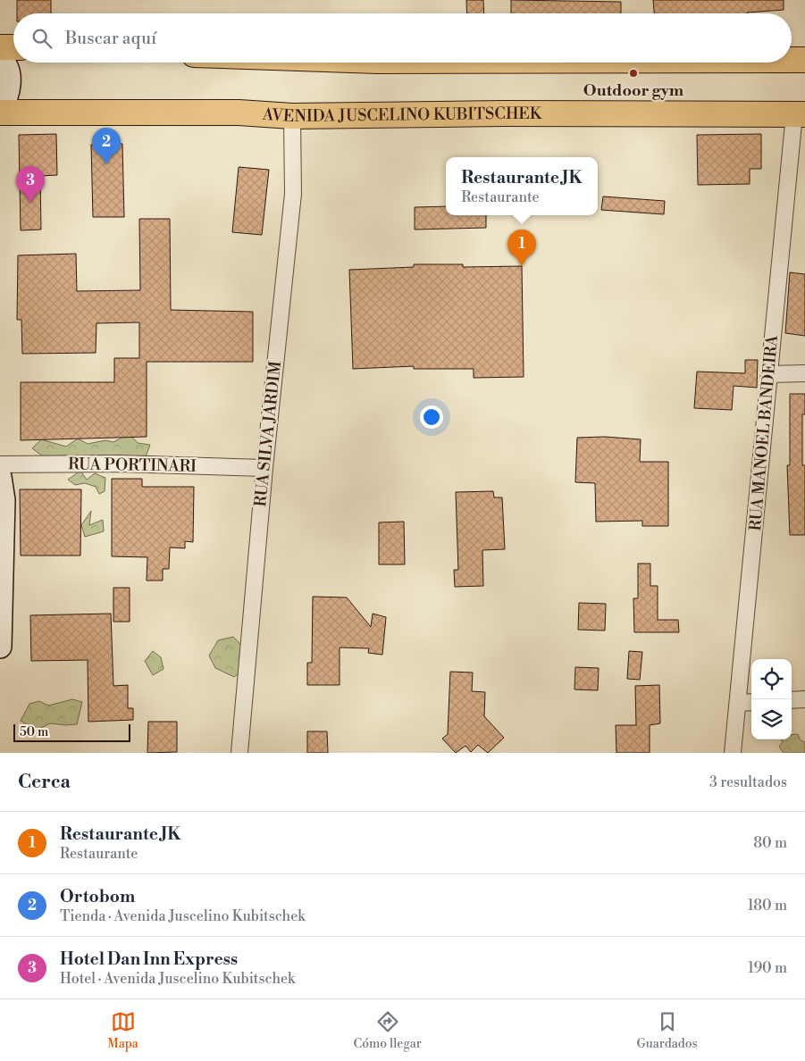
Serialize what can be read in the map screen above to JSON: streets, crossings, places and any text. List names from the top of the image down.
{
  "streets": {
    "main road": ["AVENIDA JUSCELINO KUBITSCHEK"],
    "street": ["RUA MANOEL BANDEIRA", "RUA SILVA JARDIM", "RUA PORTINARI"]
  },
  "crossings": [
    ["AVENIDA JUSCELINO KUBITSCHEK", "RUA MANOEL BANDEIRA"],
    ["AVENIDA JUSCELINO KUBITSCHEK", "RUA SILVA JARDIM"],
    ["RUA SILVA JARDIM", "RUA PORTINARI"]
  ],
  "places": ["Outdoor gym"],
  "scale_bar": "50 m",
  "page": {
    "search": "Buscar aquí",
    "pins": ["2", "3", "1"],
    "popup": ["Restaurante JK", "Restaurante"],
    "scale": "50 m",
    "heading": ["Cerca", "3 resultados"],
    "list": [
      {
        "mark": "1",
        "name": "Restaurante JK",
        "note": "Restaurante",
        "value": "80 m"
      },
      {
        "mark": "2",
        "name": "Ortobom",
        "note": "Tienda · Avenida Juscelino Kubitschek",
        "value": "180 m"
      },
      {
        "mark": "3",
        "name": "Hotel Dan Inn Express",
        "note": "Hotel · Avenida Juscelino Kubitschek",
        "value": "190 m"
      }
    ],
    "nav": ["Mapa", "Cómo llegar", "Guardados"]
  }
}
